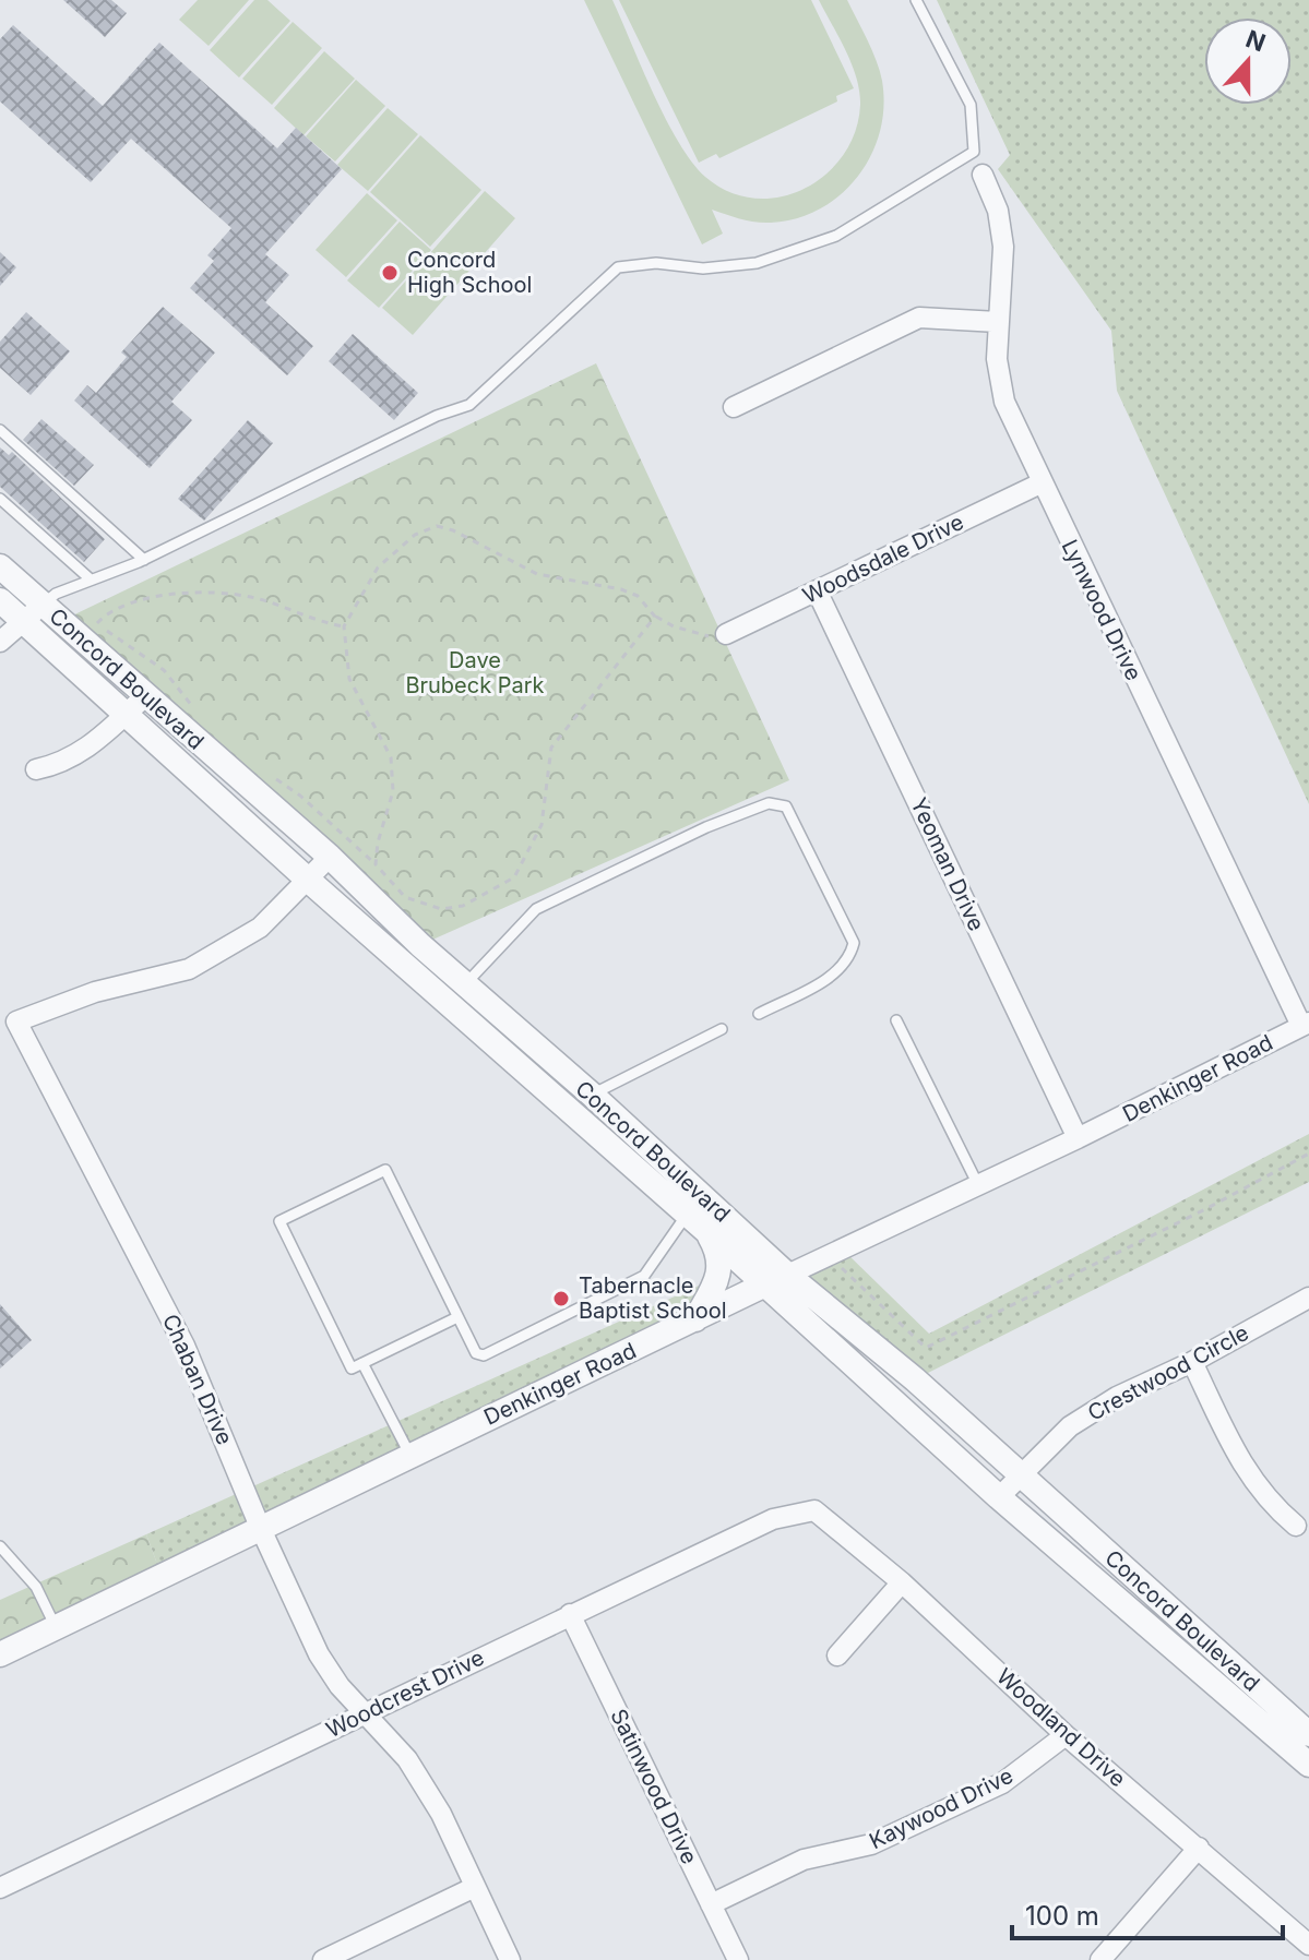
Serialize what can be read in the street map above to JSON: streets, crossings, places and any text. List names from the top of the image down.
{
  "streets": {
    "street": [
      "Woodsdale Drive",
      "Lynwood Drive",
      "Concord Boulevard",
      "Yeoman Drive",
      "Denkinger Road",
      "Crestwood Circle",
      "Chaban Drive",
      "Woodcrest Drive",
      "Woodland Drive",
      "Satinwood Drive",
      "Kaywood Drive"
    ]
  },
  "crossings": [
    ["Woodsdale Drive", "Lynwood Drive"],
    ["Woodsdale Drive", "Yeoman Drive"],
    ["Lynwood Drive", "Denkinger Road"],
    ["Concord Boulevard", "Denkinger Road"],
    ["Concord Boulevard", "Crestwood Circle"],
    ["Concord Boulevard", "Chaban Drive"],
    ["Yeoman Drive", "Denkinger Road"],
    ["Denkinger Road", "Chaban Drive"],
    ["Chaban Drive", "Woodcrest Drive"],
    ["Woodcrest Drive", "Woodland Drive"],
    ["Woodcrest Drive", "Satinwood Drive"],
    ["Woodland Drive", "Kaywood Drive"],
    ["Satinwood Drive", "Kaywood Drive"]
  ],
  "parks": ["Dave Brubeck Park"],
  "places": ["Concord High School", "Tabernacle Baptist School"],
  "scale_bar": "100 m",
  "north": "top"
}
